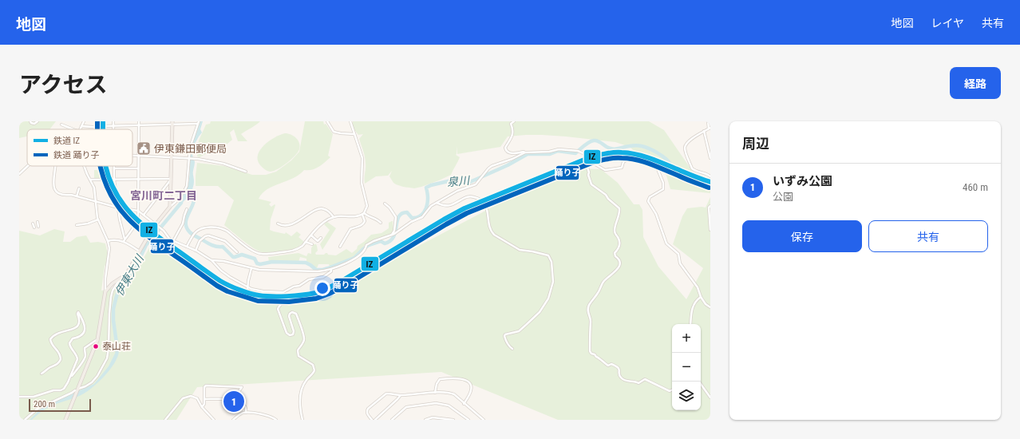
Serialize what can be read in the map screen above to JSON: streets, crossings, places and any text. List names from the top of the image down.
{
  "districts": ["宮川町二丁目"],
  "water": ["泉川", "伊東大川"],
  "places": {
    "public building": ["伊東鎌田郵便局"],
    "other": ["泰山荘"]
  },
  "lines": ["rail line IZ", "rail line 踊り子"],
  "legend": ["鉄道 IZ", "鉄道 踊り子"],
  "scale_bar": "200 m",
  "page": {
    "header": "地図",
    "nav": ["地図", "レイヤ", "共有"],
    "title": "アクセス",
    "buttons": [
      "経路",
      ["保存", "共有"]
    ],
    "heading": "周辺",
    "list": [
      {
        "mark": "1",
        "name": "いずみ公園",
        "note": "公園",
        "value": "460 m"
      }
    ],
    "map_buttons": ["+", "−"],
    "pins": "1",
    "scale": "200 m"
  }
}
